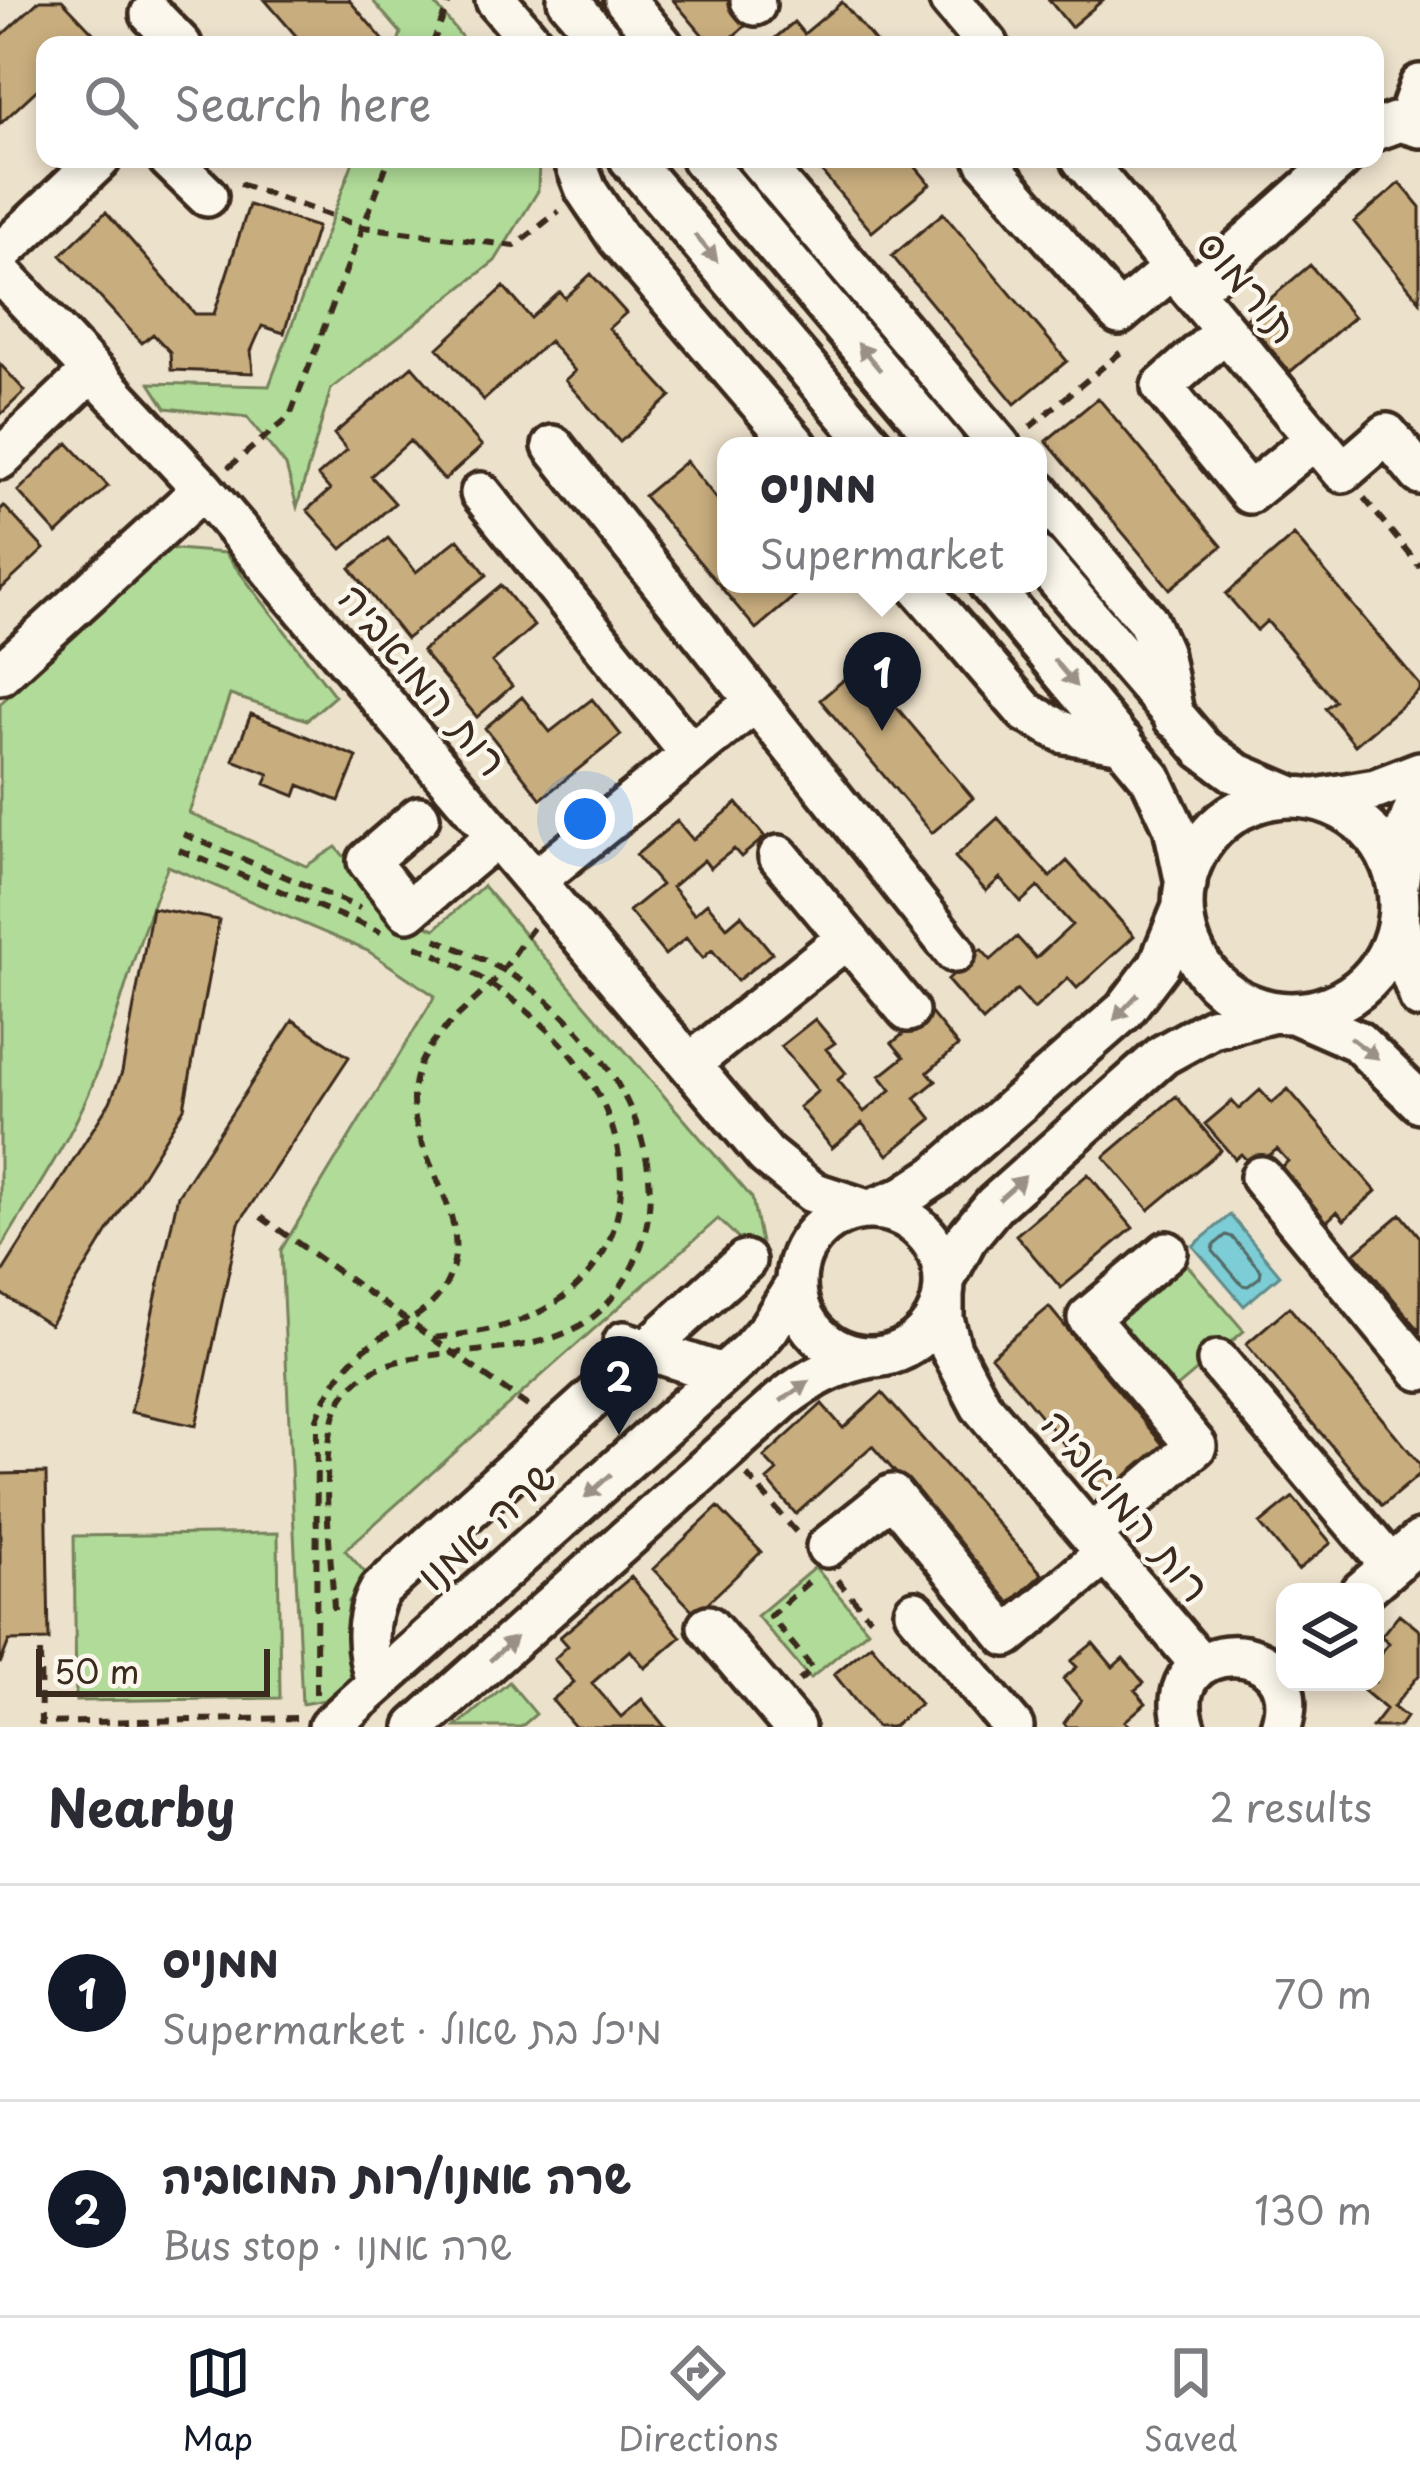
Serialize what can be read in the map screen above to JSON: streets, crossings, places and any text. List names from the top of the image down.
{
  "streets": {
    "street": ["תורמוס", "רות המואביה", "שרה אמנו"]
  },
  "crossings": [
    ["רות המואביה", "שרה אמנו"]
  ],
  "scale_bar": "50 m",
  "page": {
    "search": "Search here",
    "popup": ["ממניס", "Supermarket"],
    "pins": ["1", "2"],
    "scale": "50 m",
    "heading": ["Nearby", "2 results"],
    "list": [
      {
        "mark": "1",
        "name": "ממניס",
        "note": "Supermarket · מיכל בת שאול",
        "value": "70 m"
      },
      {
        "mark": "2",
        "name": "שרה אמנו/רות המואביה",
        "note": "Bus stop · שרה אמנו",
        "value": "130 m"
      }
    ],
    "nav": ["Map", "Directions", "Saved"]
  }
}
